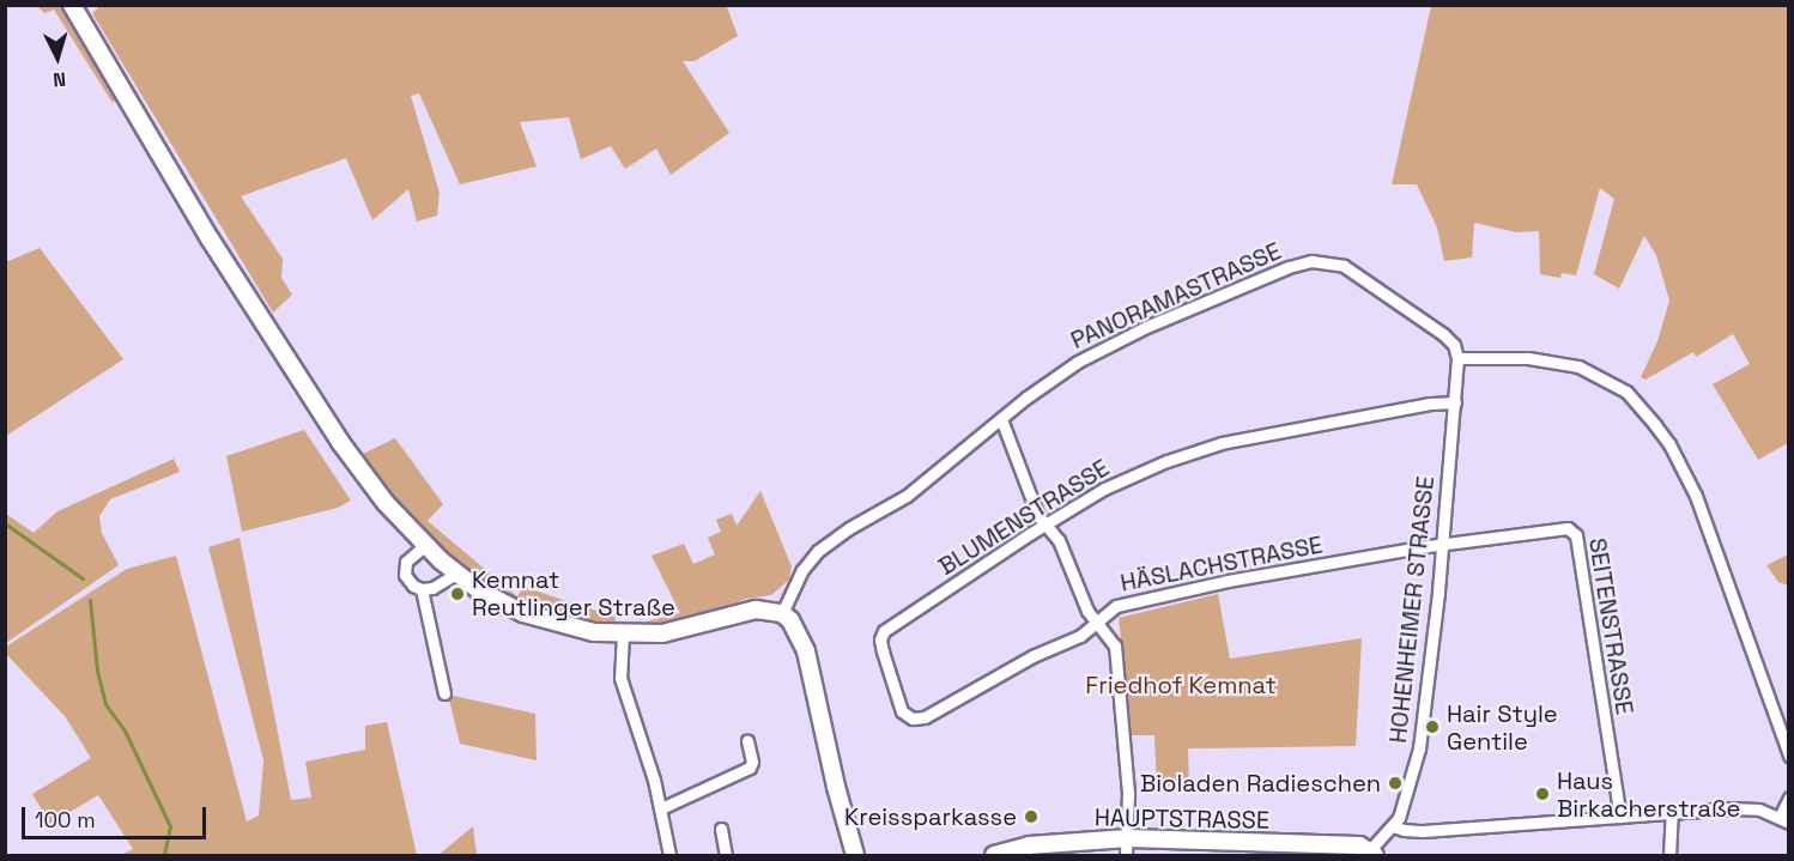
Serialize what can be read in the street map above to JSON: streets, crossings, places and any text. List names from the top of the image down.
{
  "streets": {
    "main road": ["HAUPTSTRASSE"],
    "street": [
      "PANORAMASTRASSE",
      "BLUMENSTRASSE",
      "HÄSLACHSTRASSE",
      "HOHENHEIMER STRASSE",
      "SEITENSTRASSE"
    ]
  },
  "crossings": [
    ["PANORAMASTRASSE", "HOHENHEIMER STRASSE"],
    ["BLUMENSTRASSE", "HÄSLACHSTRASSE"],
    ["BLUMENSTRASSE", "HOHENHEIMER STRASSE"],
    ["HÄSLACHSTRASSE", "HOHENHEIMER STRASSE"],
    ["HÄSLACHSTRASSE", "SEITENSTRASSE"],
    ["HOHENHEIMER STRASSE", "SEITENSTRASSE"],
    ["HOHENHEIMER STRASSE", "HAUPTSTRASSE"]
  ],
  "parks": ["Friedhof Kemnat"],
  "places": [
    "Kemnat Reutlinger Straße",
    "Hair Style Gentile",
    "Bioladen Radieschen",
    "Haus Birkacherstraße",
    "Kreissparkasse"
  ],
  "scale_bar": "100 m",
  "north": "bottom"
}
